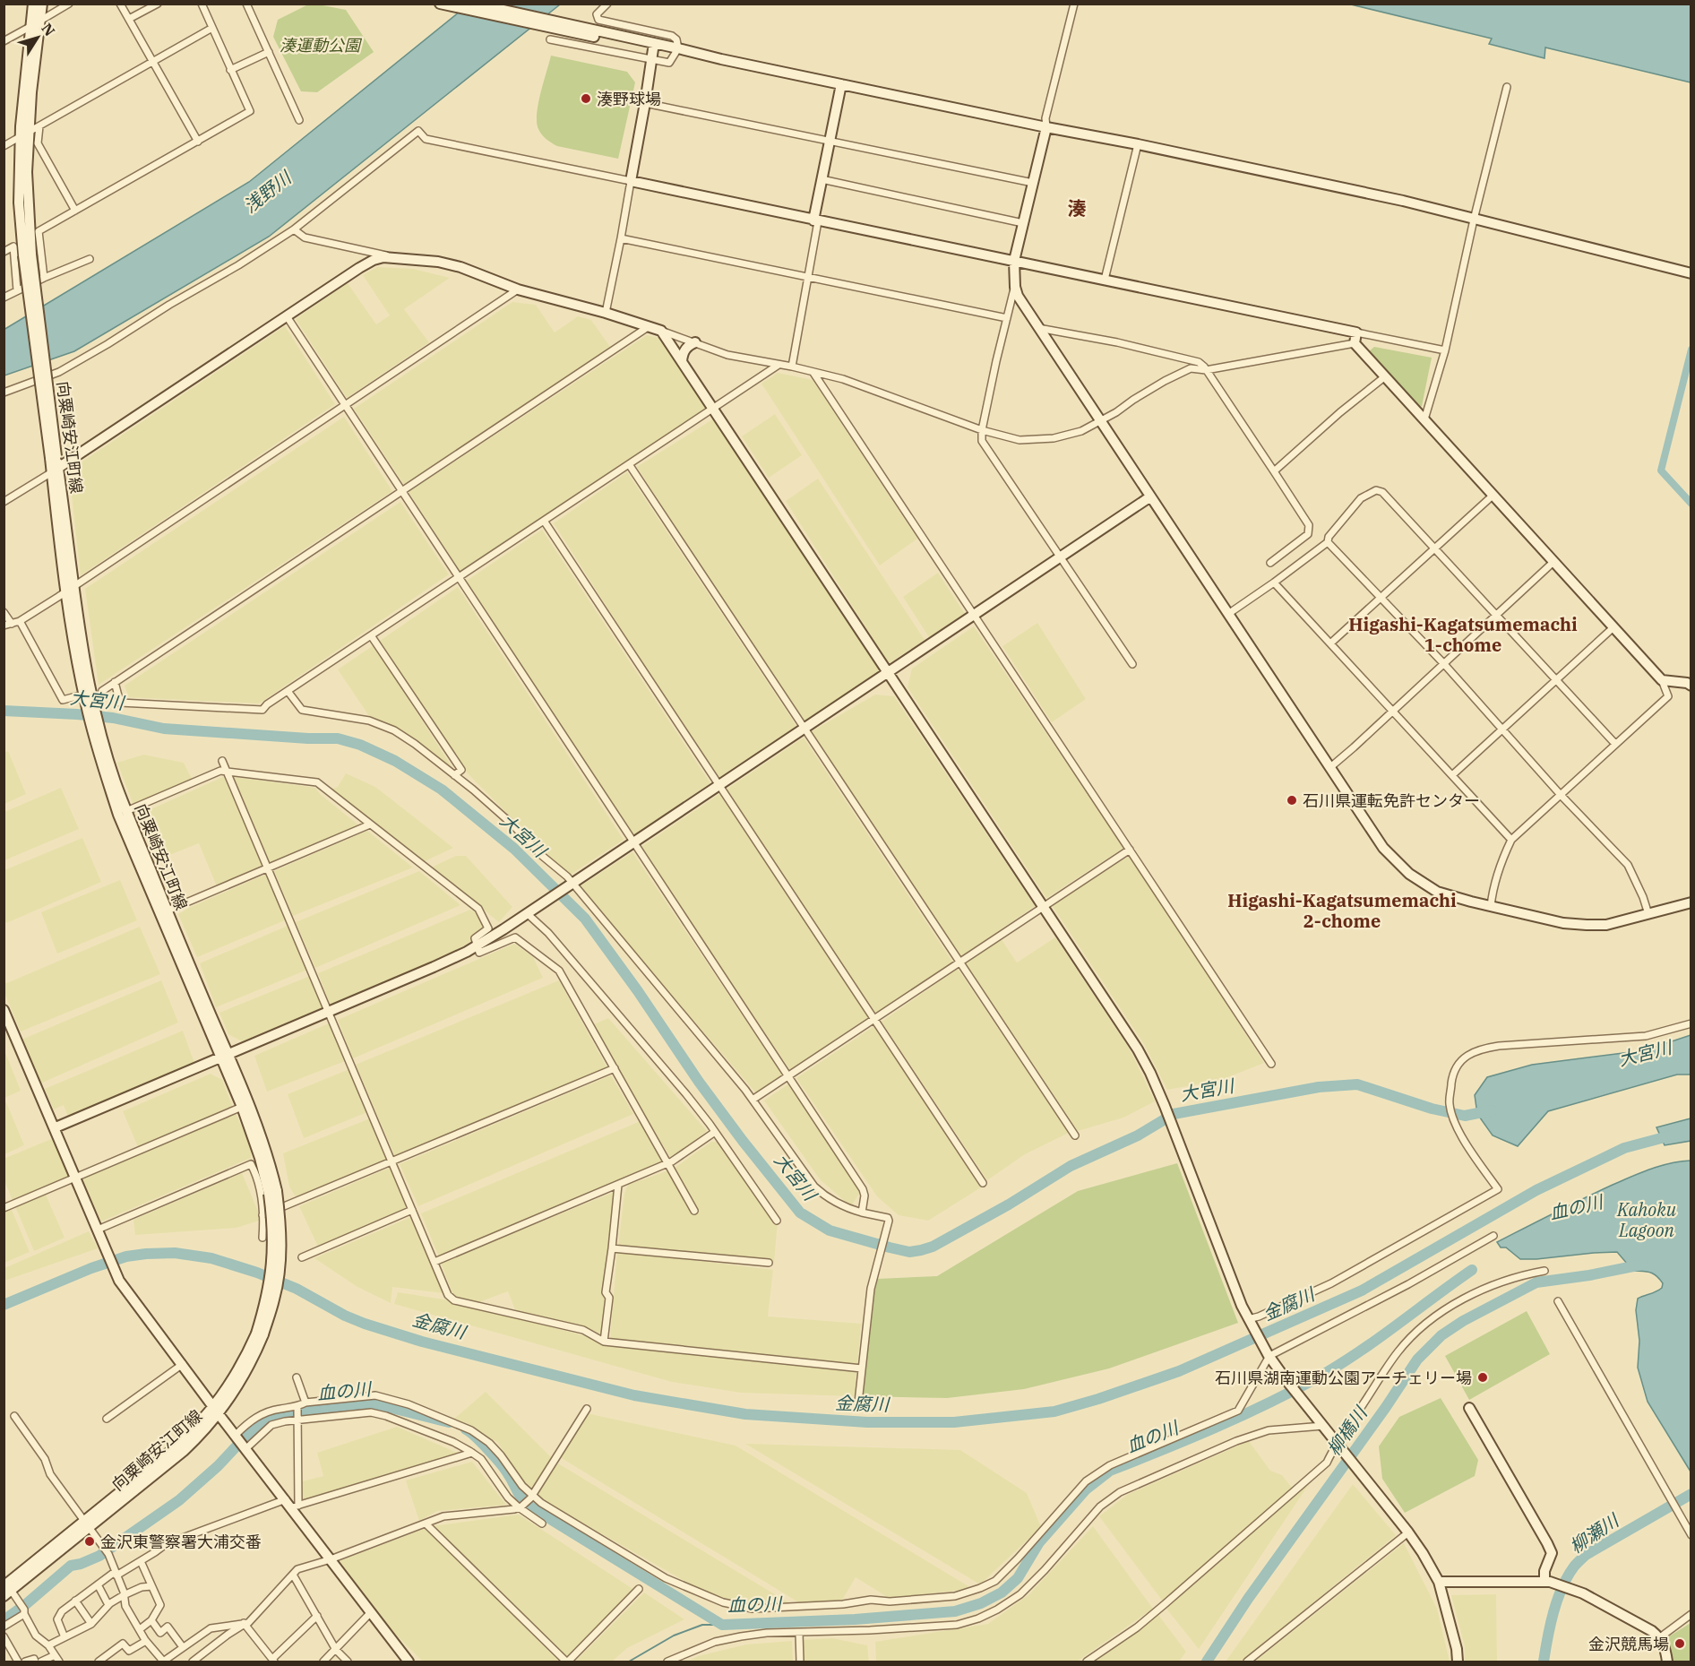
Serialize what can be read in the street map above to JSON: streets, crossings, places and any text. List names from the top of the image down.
{
  "streets": {
    "street": ["向粟崎安江町線"]
  },
  "districts": ["湊", "Higashi-Kagatsumemachi 1-chome", "Higashi-Kagatsumemachi 2-chome"],
  "water": [
    "浅野川",
    "大宮川",
    "血の川",
    "Kahoku Lagoon",
    "金腐川",
    "柳橋川",
    "柳瀬川"
  ],
  "parks": ["湊運動公園"],
  "places": [
    "湊野球場",
    "石川県運転免許センター",
    "石川県湖南運動公園アーチェリー場",
    "金沢東警察署大浦交番",
    "金沢競馬場"
  ],
  "north": "top right"
}
